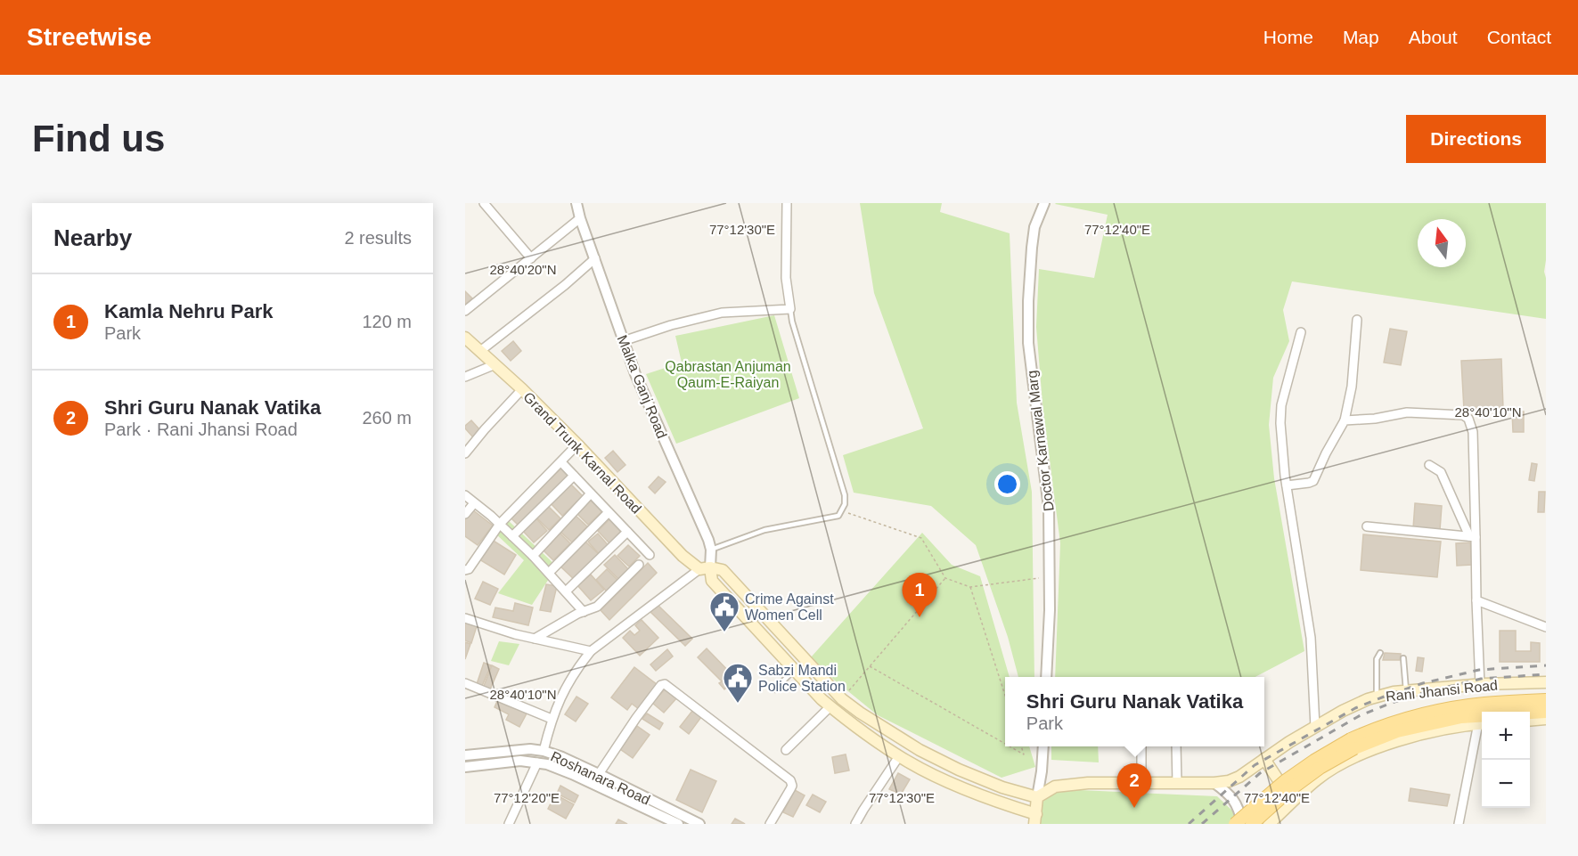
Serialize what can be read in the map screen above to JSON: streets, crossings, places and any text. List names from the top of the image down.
{
  "streets": {
    "main road": ["Grand Trunk Karnal Road", "Rani Jhansi Road"],
    "street": ["Malka Ganj Road", "Doctor Karnawal Marg", "Roshanara Road"]
  },
  "crossings": [
    ["Malka Ganj Road", "Grand Trunk Karnal Road"]
  ],
  "parks": ["Qabrastan Anjuman Qaum-E-Raiyan"],
  "places": {
    "public building": ["Crime Against Women Cell", "Sabzi Mandi Police Station"]
  },
  "north": "top",
  "page": {
    "header": "Streetwise",
    "nav": [
      "Home",
      "Map",
      "About",
      "Contact"
    ],
    "buttons": "Directions",
    "title": "Find us",
    "heading": ["Nearby", "2 results"],
    "list": [
      {
        "mark": "1",
        "name": "Kamla Nehru Park",
        "note": "Park",
        "value": "120 m"
      },
      {
        "mark": "2",
        "name": "Shri Guru Nanak Vatika",
        "note": "Park · Rani Jhansi Road",
        "value": "260 m"
      }
    ],
    "pins": ["1", "2"],
    "popup": ["Shri Guru Nanak Vatika", "Park"],
    "map_buttons": ["+", "−"]
  },
  "coordinates": [
    "77°12'30\"E",
    "77°12'40\"E",
    "28°40'20\"N",
    "28°40'10\"N",
    "77°12'20\"E"
  ]
}
